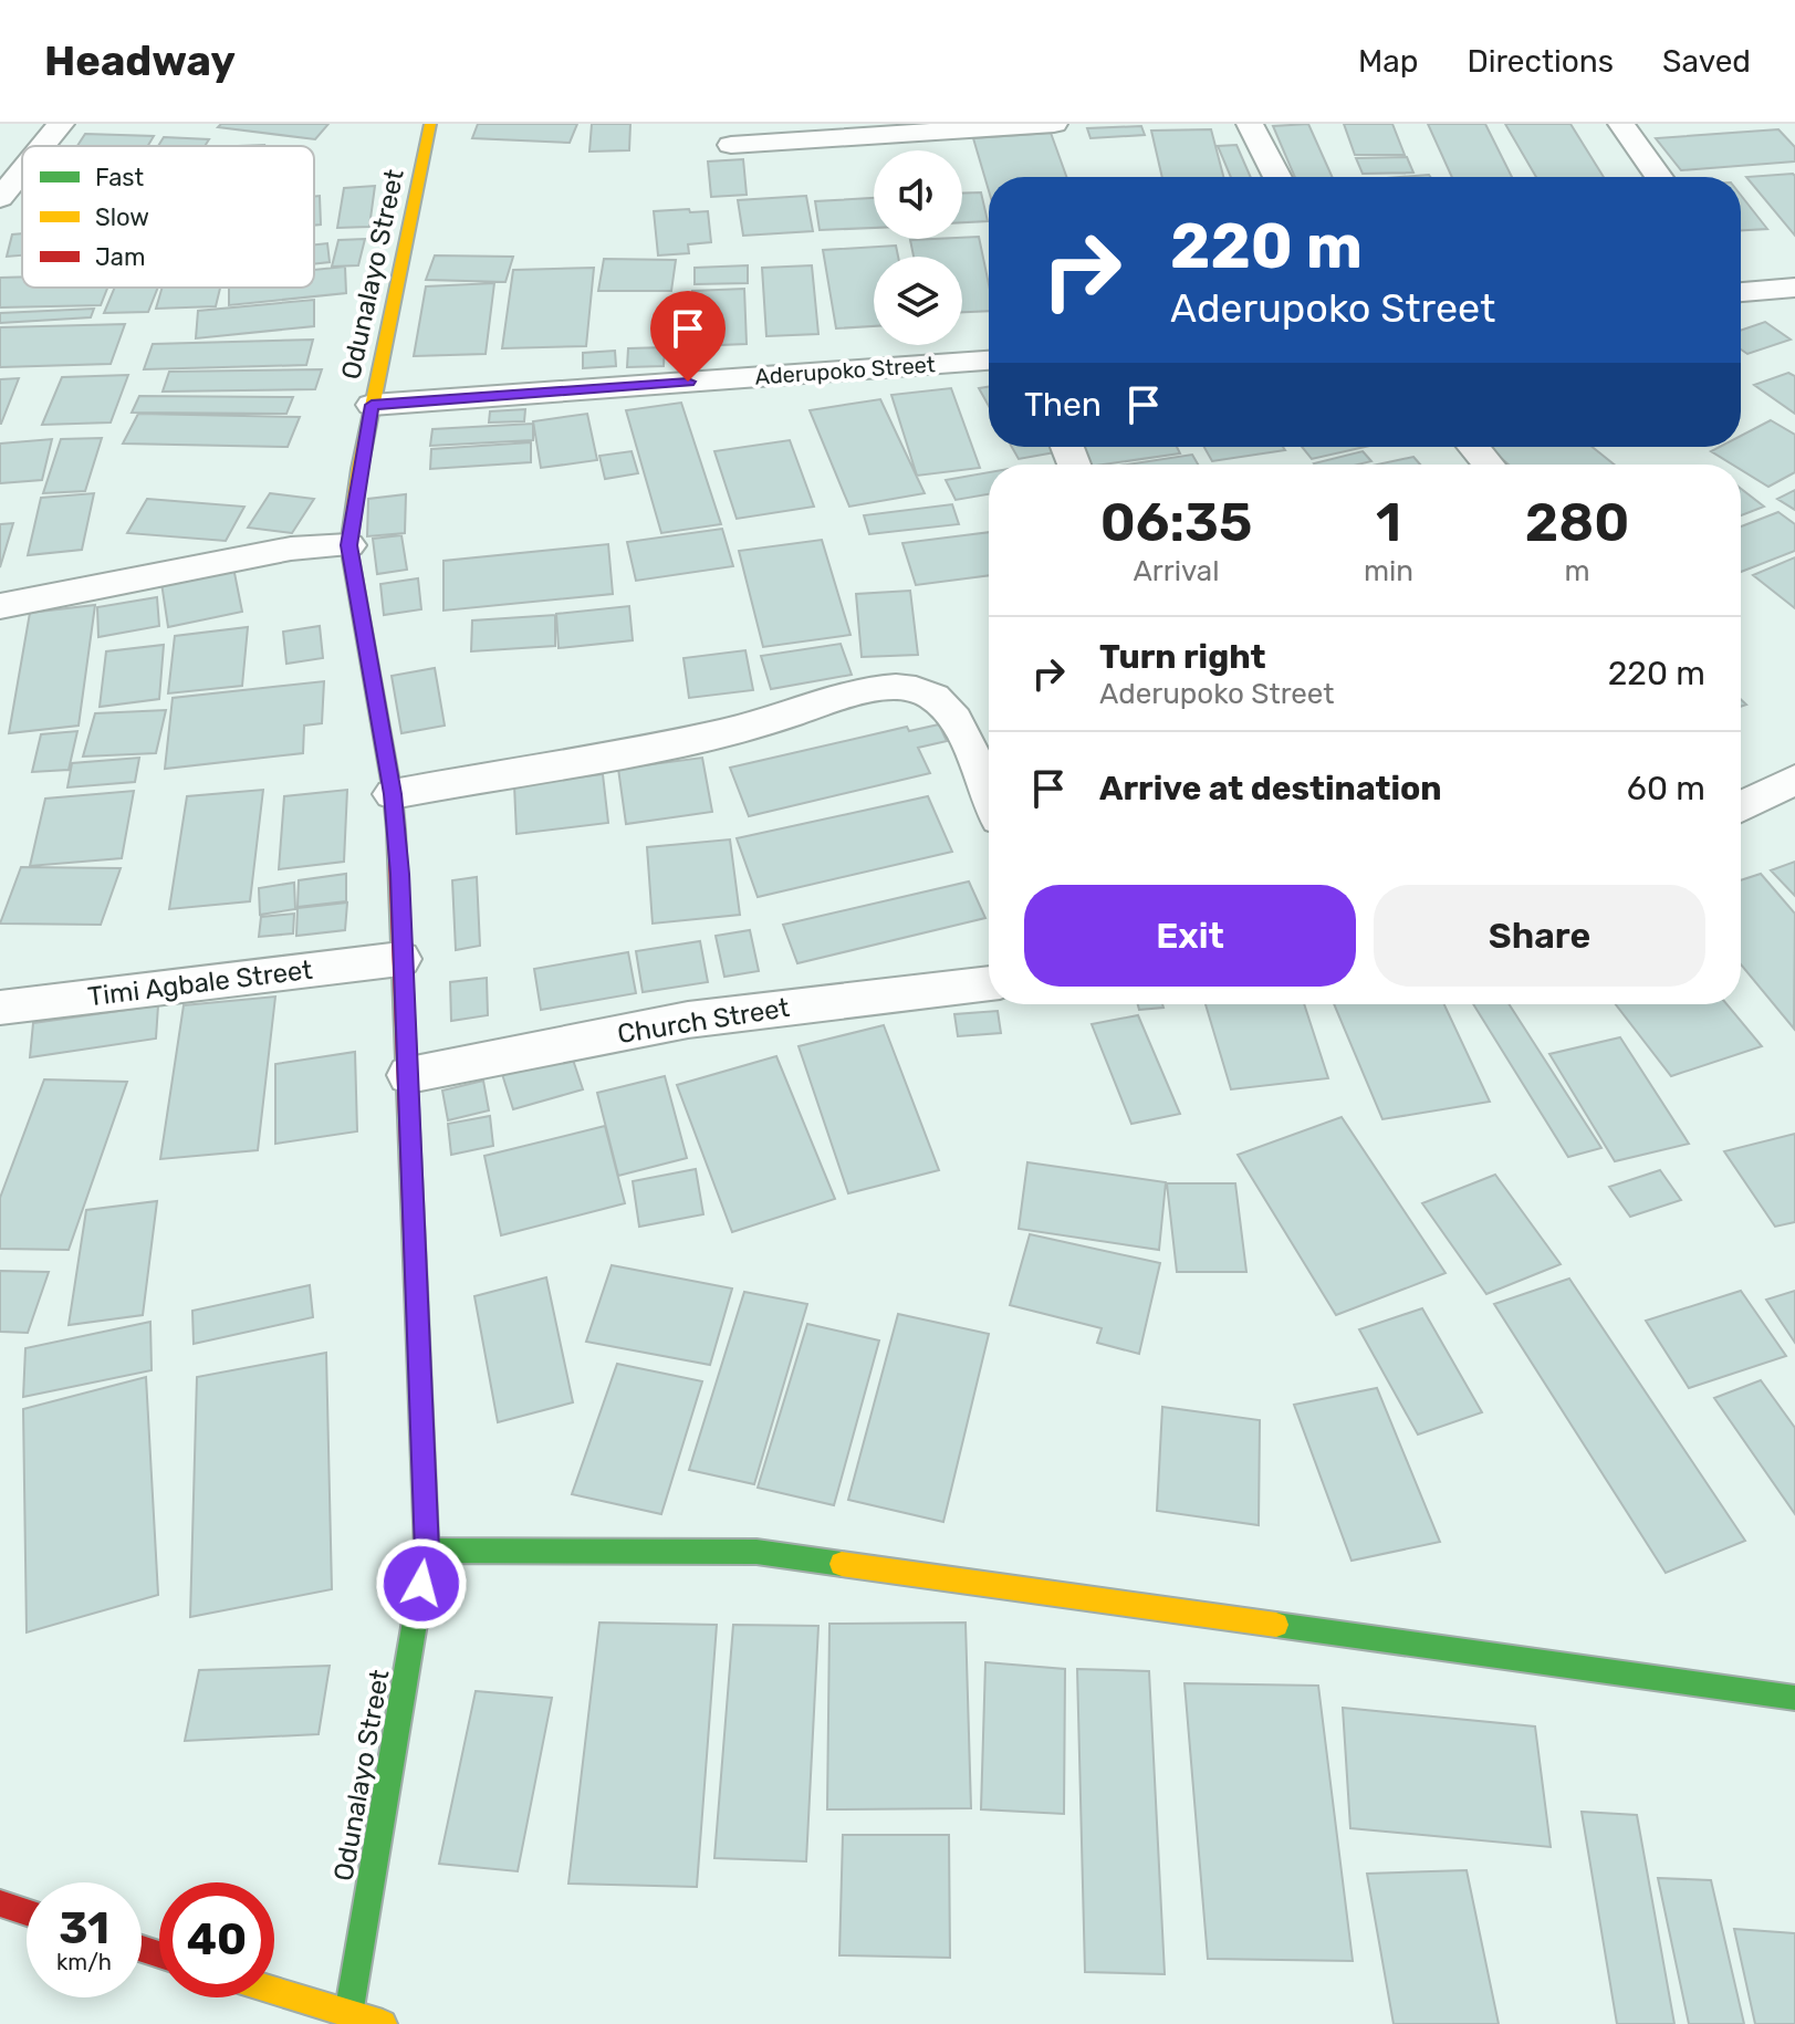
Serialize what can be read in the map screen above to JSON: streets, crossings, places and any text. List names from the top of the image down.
{
  "streets": {
    "street": [
      "Odunalayo Street",
      "Aderupoko Street",
      "Timi Agbale Street",
      "Church Street"
    ]
  },
  "crossings": [
    ["Odunalayo Street", "Aderupoko Street"],
    ["Odunalayo Street", "Timi Agbale Street"],
    ["Odunalayo Street", "Church Street"]
  ],
  "legend": ["Fast", "Slow", "Jam"],
  "page": {
    "header": "Headway",
    "nav": ["Map", "Directions", "Saved"],
    "turn": ["220 m", "Aderupoko Street"],
    "then": "Then",
    "eta": [
      "06:35",
      "Arrival",
      "1",
      "min",
      "280",
      "m"
    ],
    "list": [
      {
        "name": "Turn right",
        "note": "Aderupoko Street",
        "value": "220 m"
      },
      {
        "name": "Arrive at destination",
        "value": "60 m"
      }
    ],
    "buttons": ["Exit", "Share"],
    "speed": "31 km/h",
    "limit": "40"
  }
}
